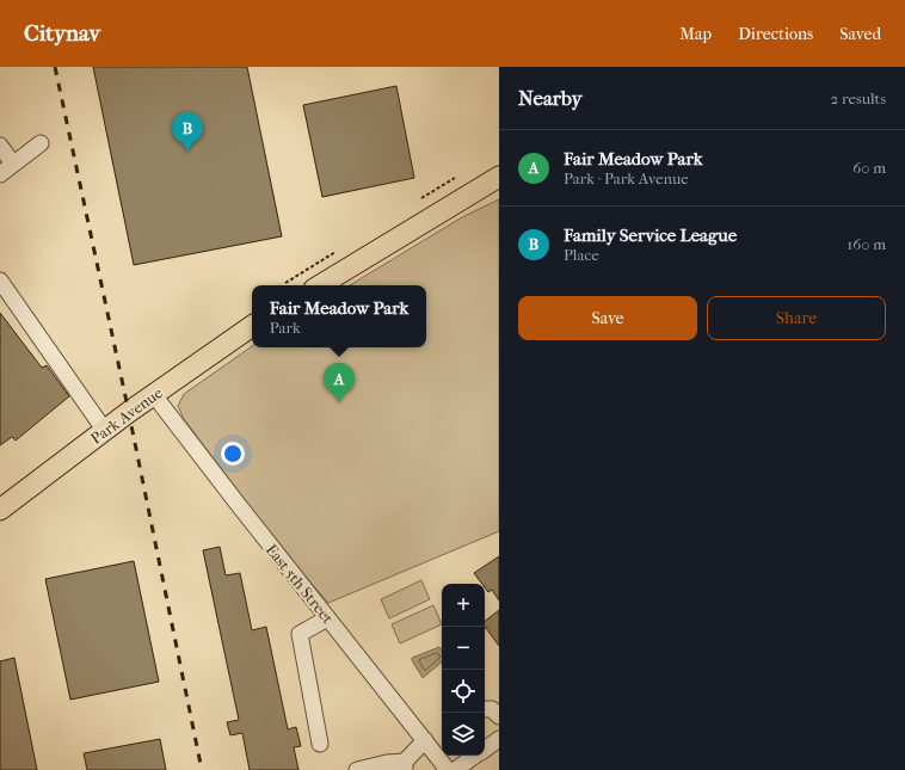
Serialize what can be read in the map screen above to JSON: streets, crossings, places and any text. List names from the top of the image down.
{
  "streets": {
    "main road": ["Park Avenue"],
    "street": ["East 5th Street"]
  },
  "crossings": [
    ["Park Avenue", "East 5th Street"]
  ],
  "page": {
    "header": "Citynav",
    "nav": ["Map", "Directions", "Saved"],
    "heading": ["Nearby", "2 results"],
    "pins": ["B", "A"],
    "list": [
      {
        "mark": "A",
        "name": "Fair Meadow Park",
        "note": "Park · Park Avenue",
        "value": "60 m"
      },
      {
        "mark": "B",
        "name": "Family Service League",
        "note": "Place",
        "value": "160 m"
      }
    ],
    "buttons": ["Save", "Share"],
    "popup": ["Fair Meadow Park", "Park"],
    "map_buttons": ["+", "−"]
  }
}
